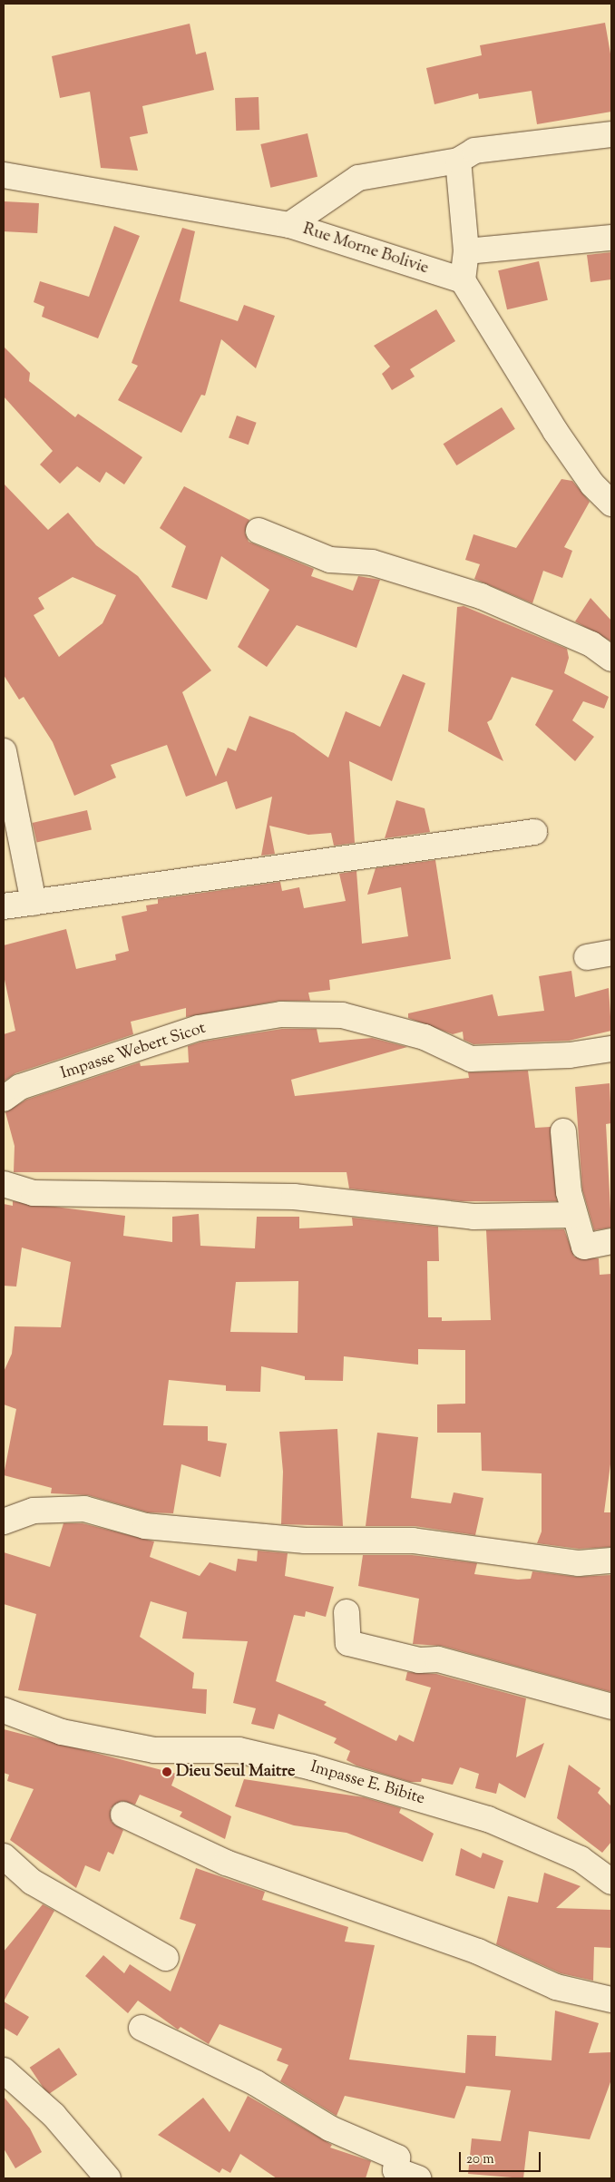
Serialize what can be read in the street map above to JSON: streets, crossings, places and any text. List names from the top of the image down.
{
  "streets": {
    "street": ["Rue Morne Bolivie", "Impasse Webert Sicot", "Impasse E. Bibite"]
  },
  "places": ["Dieu Seul Maitre"],
  "scale_bar": "20 m"
}
